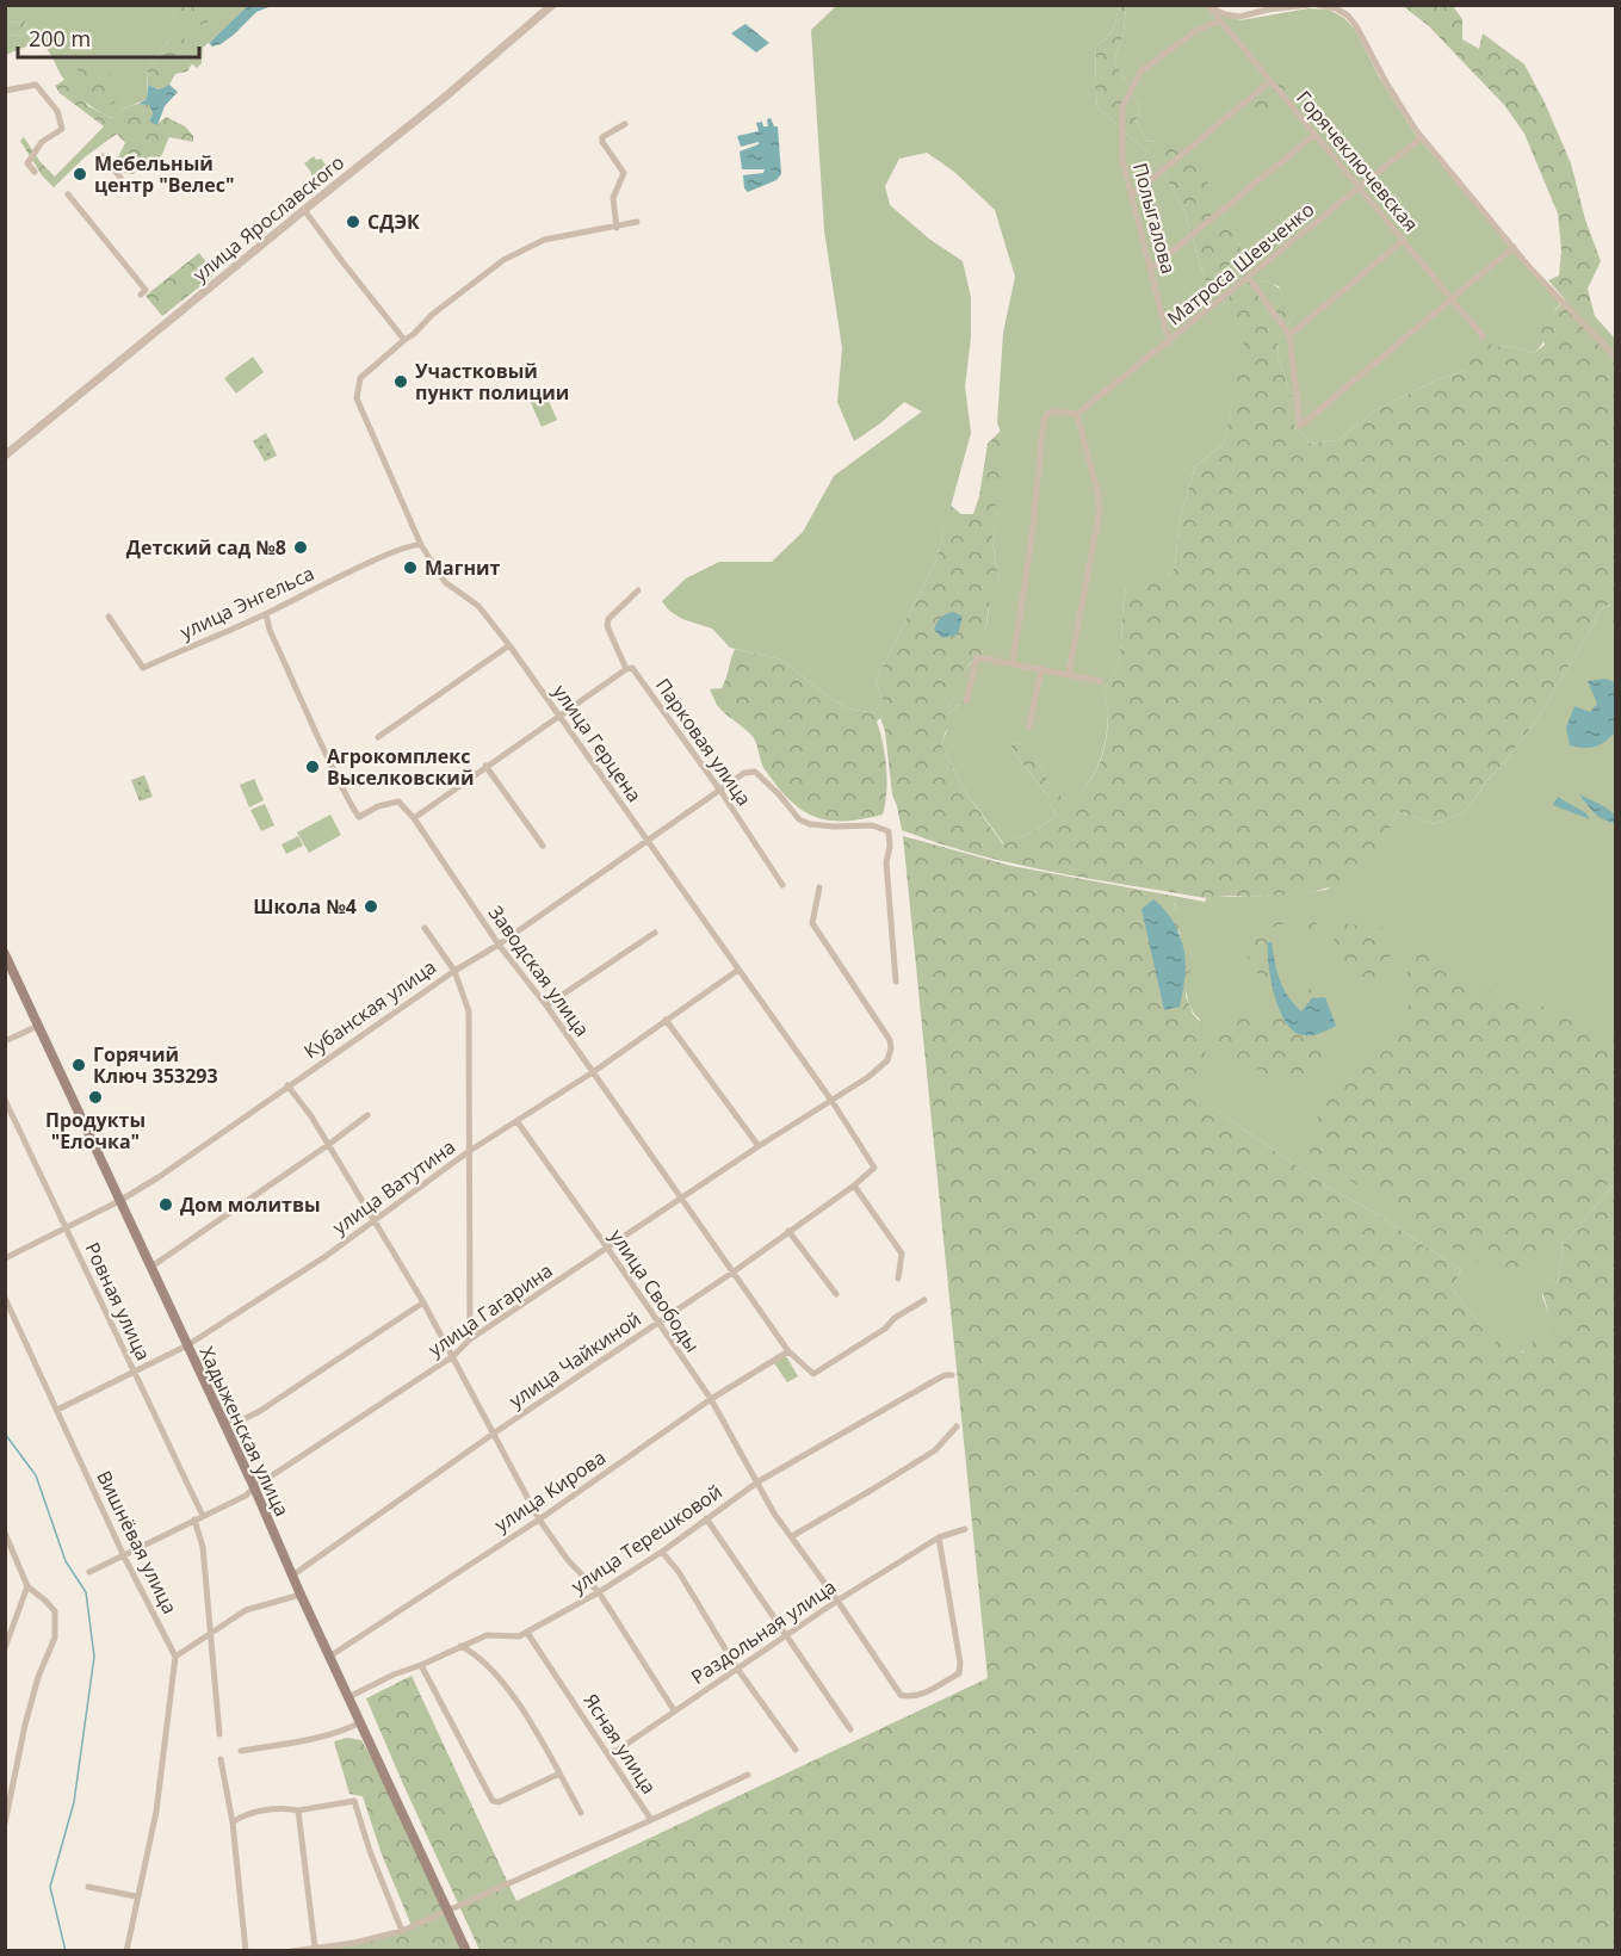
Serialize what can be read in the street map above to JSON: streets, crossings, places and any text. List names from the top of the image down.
{
  "streets": {
    "main road": ["Хадыженская улица"],
    "street": [
      "Горячеключевская",
      "улица Ярославского",
      "Полыгалова",
      "Матроса Шевченко",
      "улица Энгельса",
      "Парковая улица",
      "улица Герцена",
      "Заводская улица",
      "Кубанская улица",
      "улица Ватутина",
      "улица Свободы",
      "Ровная улица",
      "улица Гагарина",
      "улица Чайкиной",
      "улица Кирова",
      "улица Терешковой",
      "Вишнёвая улица",
      "Раздольная улица",
      "Ясная улица"
    ]
  },
  "crossings": [
    ["Горячеключевская", "Полыгалова"],
    ["Горячеключевская", "Матроса Шевченко"],
    ["Полыгалова", "Матроса Шевченко"],
    ["улица Энгельса", "улица Герцена"],
    ["Парковая улица", "Кубанская улица"],
    ["улица Герцена", "Кубанская улица"],
    ["улица Герцена", "улица Ватутина"],
    ["улица Герцена", "улица Гагарина"],
    ["улица Герцена", "улица Чайкиной"],
    ["Заводская улица", "Кубанская улица"],
    ["Заводская улица", "улица Ватутина"],
    ["Заводская улица", "улица Гагарина"],
    ["Заводская улица", "улица Чайкиной"],
    ["Заводская улица", "улица Кирова"],
    ["Кубанская улица", "Ровная улица"],
    ["Кубанская улица", "Хадыженская улица"],
    ["улица Ватутина", "улица Свободы"],
    ["улица Ватутина", "Ровная улица"],
    ["улица Ватутина", "Хадыженская улица"],
    ["улица Ватутина", "Вишнёвая улица"],
    ["улица Свободы", "улица Гагарина"],
    ["улица Свободы", "улица Чайкиной"],
    ["улица Свободы", "улица Кирова"],
    ["улица Свободы", "улица Терешковой"],
    ["улица Свободы", "Раздольная улица"],
    ["Ровная улица", "улица Гагарина"],
    ["улица Гагарина", "Хадыженская улица"],
    ["улица Гагарина", "Вишнёвая улица"],
    ["улица Чайкиной", "Хадыженская улица"],
    ["Хадыженская улица", "улица Кирова"],
    ["Хадыженская улица", "улица Терешковой"],
    ["улица Терешковой", "Ясная улица"],
    ["Раздольная улица", "Ясная улица"]
  ],
  "places": [
    "Мебельный центр \"Велес\"",
    "СДЭК",
    "Участковый пункт полиции",
    "Детский сад №8",
    "Магнит",
    "Агрокомплекс Выселковский",
    "Школа №4",
    "Горячий Ключ 353293",
    "Продукты \"Елочка\"",
    "Дом молитвы"
  ],
  "scale_bar": "200 m"
}
